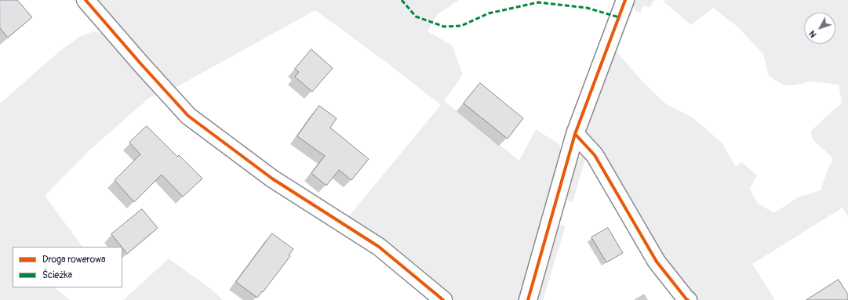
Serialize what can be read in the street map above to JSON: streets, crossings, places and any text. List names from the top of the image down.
{
  "legend": ["Droga rowerowa", "Ścieżka"],
  "north": "bottom left"
}
